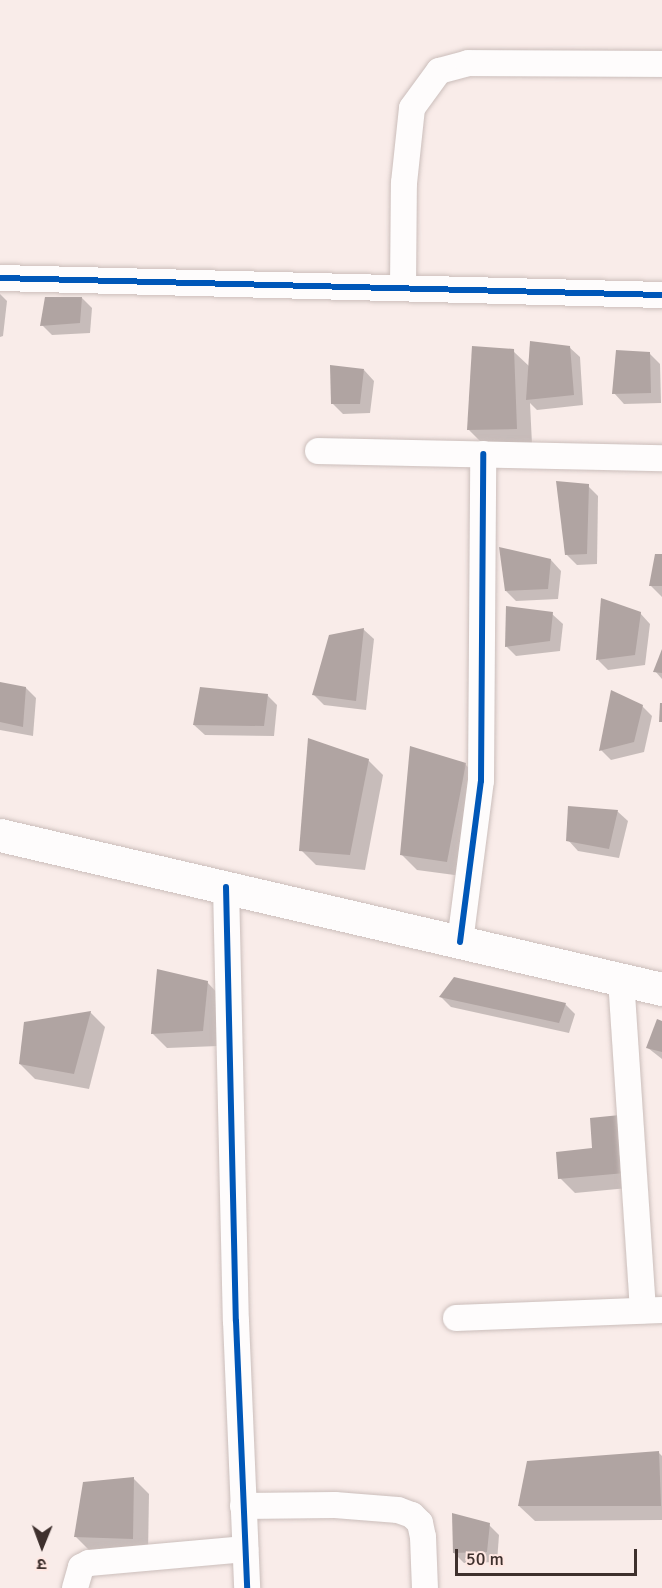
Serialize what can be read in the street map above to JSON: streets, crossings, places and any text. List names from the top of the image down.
{
  "scale_bar": "50 m",
  "north": "bottom"
}
